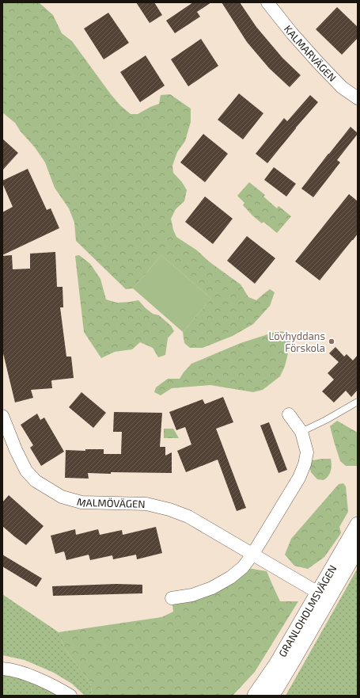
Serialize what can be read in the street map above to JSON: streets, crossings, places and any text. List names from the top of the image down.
{
  "streets": {
    "street": ["KALMARVÄGEN", "MALMÖVÄGEN", "GRANLOHOLMSVÄGEN"]
  },
  "crossings": [
    ["MALMÖVÄGEN", "GRANLOHOLMSVÄGEN"]
  ],
  "places": ["Lövhyddans Förskola"]
}
